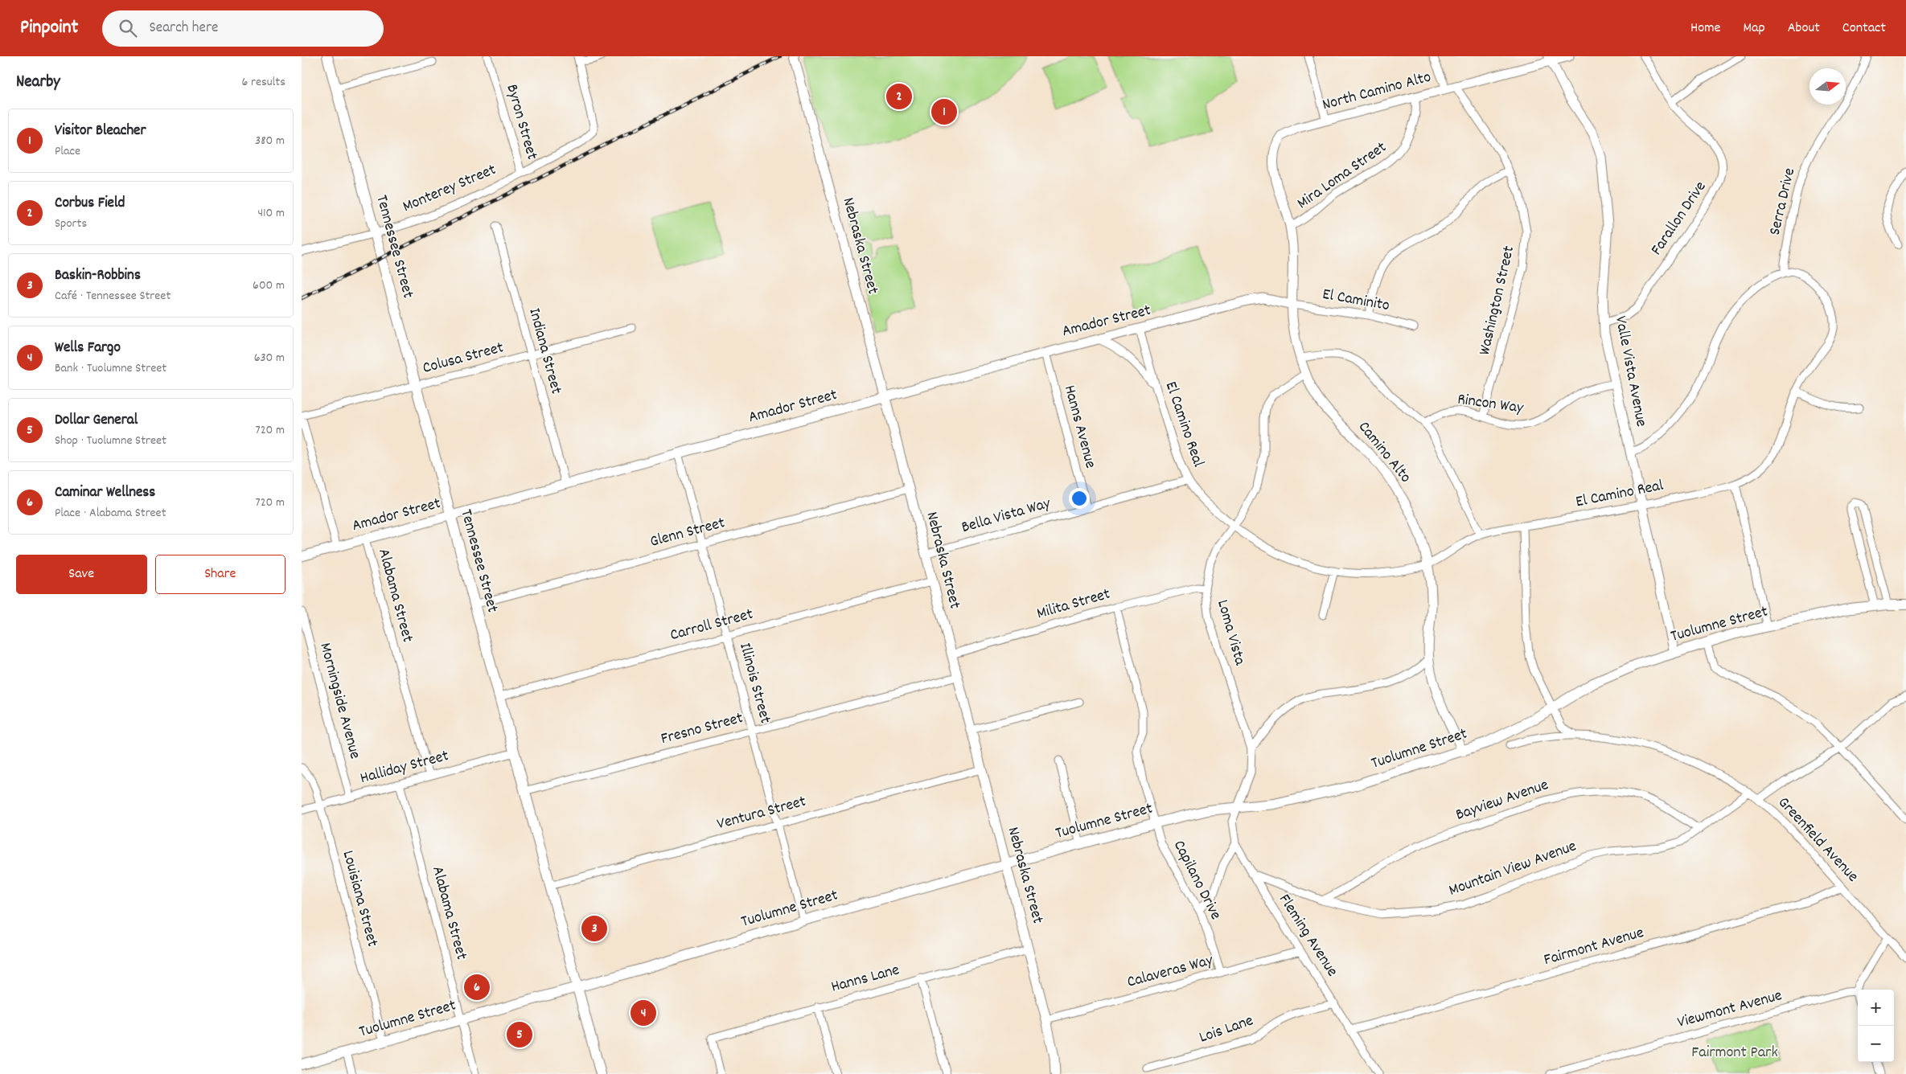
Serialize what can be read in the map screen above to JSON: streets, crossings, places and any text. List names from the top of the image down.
{
  "streets": {
    "main road": ["Tennessee Street", "Tuolumne Street"],
    "street": [
      "North Camino Alto",
      "Byron Street",
      "Mira Loma Street",
      "Monterey Street",
      "Serra Drive",
      "Farallon Drive",
      "Nebraska Street",
      "El Caminito",
      "Washington Street",
      "Amador Street",
      "Indiana Street",
      "Colusa Street",
      "Valle Vista Avenue",
      "Rincon Way",
      "El Camino Real",
      "Hanns Avenue",
      "Camino Alto",
      "Bella Vista Way",
      "Glenn Street",
      "Alabama Street",
      "Milita Street",
      "Carroll Street",
      "Loma Vista",
      "Illinois Street",
      "Morningside Avenue",
      "Fresno Street",
      "Halliday Street",
      "Bayview Avenue",
      "Ventura Street",
      "Greenfield Avenue",
      "Mountain View Avenue",
      "Capilano Drive",
      "Louisiana Street",
      "Fleming Avenue",
      "Fairmont Avenue",
      "Calaveras Way",
      "Hanns Lane",
      "Viewmont Avenue",
      "Lois Lane"
    ]
  },
  "crossings": [
    ["North Camino Alto", "Mira Loma Street"],
    ["North Camino Alto", "Washington Street"],
    ["North Camino Alto", "Valle Vista Avenue"],
    ["North Camino Alto", "Camino Alto"],
    ["Byron Street", "Monterey Street"],
    ["Mira Loma Street", "Camino Alto"],
    ["Monterey Street", "Tennessee Street"],
    ["Serra Drive", "El Camino Real"],
    ["Farallon Drive", "Valle Vista Avenue"],
    ["Nebraska Street", "Amador Street"],
    ["Nebraska Street", "Bella Vista Way"],
    ["Nebraska Street", "Glenn Street"],
    ["Nebraska Street", "Milita Street"],
    ["Nebraska Street", "Tuolumne Street"],
    ["Nebraska Street", "Carroll Street"],
    ["Nebraska Street", "Fresno Street"],
    ["Nebraska Street", "Ventura Street"],
    ["Nebraska Street", "Calaveras Way"],
    ["Nebraska Street", "Hanns Lane"],
    ["Tennessee Street", "Amador Street"],
    ["Tennessee Street", "Colusa Street"],
    ["Tennessee Street", "Glenn Street"],
    ["Tennessee Street", "Tuolumne Street"],
    ["Tennessee Street", "Carroll Street"],
    ["Tennessee Street", "Fresno Street"],
    ["Tennessee Street", "Halliday Street"],
    ["Tennessee Street", "Ventura Street"],
    ["El Caminito", "Amador Street"],
    ["El Caminito", "Camino Alto"],
    ["Washington Street", "Rincon Way"],
    ["Amador Street", "Indiana Street"],
    ["Amador Street", "El Camino Real"],
    ["Amador Street", "Hanns Avenue"],
    ["Amador Street", "Camino Alto"],
    ["Amador Street", "Alabama Street"],
    ["Amador Street", "Illinois Street"],
    ["Indiana Street", "Colusa Street"],
    ["Valle Vista Avenue", "Rincon Way"],
    ["Valle Vista Avenue", "El Camino Real"],
    ["Valle Vista Avenue", "Tuolumne Street"],
    ["El Camino Real", "Camino Alto"],
    ["El Camino Real", "Bella Vista Way"],
    ["El Camino Real", "Loma Vista"],
    ["Hanns Avenue", "Bella Vista Way"],
    ["Camino Alto", "Tuolumne Street"],
    ["Camino Alto", "Loma Vista"],
    ["Glenn Street", "Illinois Street"],
    ["Alabama Street", "Tuolumne Street"],
    ["Alabama Street", "Halliday Street"],
    ["Milita Street", "Loma Vista"],
    ["Milita Street", "Capilano Drive"],
    ["Tuolumne Street", "Loma Vista"],
    ["Tuolumne Street", "Illinois Street"],
    ["Tuolumne Street", "Capilano Drive"],
    ["Tuolumne Street", "Louisiana Street"],
    ["Tuolumne Street", "Fleming Avenue"],
    ["Carroll Street", "Illinois Street"],
    ["Loma Vista", "Fleming Avenue"],
    ["Illinois Street", "Fresno Street"],
    ["Illinois Street", "Ventura Street"],
    ["Morningside Avenue", "Halliday Street"],
    ["Halliday Street", "Louisiana Street"],
    ["Bayview Avenue", "Mountain View Avenue"],
    ["Greenfield Avenue", "Mountain View Avenue"],
    ["Greenfield Avenue", "Fairmont Avenue"],
    ["Mountain View Avenue", "Fleming Avenue"],
    ["Capilano Drive", "Calaveras Way"],
    ["Fleming Avenue", "Fairmont Avenue"],
    ["Fleming Avenue", "Calaveras Way"],
    ["Fleming Avenue", "Lois Lane"]
  ],
  "parks": ["Fairmont Park"],
  "north": "right",
  "page": {
    "header": "Pinpoint",
    "search": "Search here",
    "nav": [
      "Home",
      "Map",
      "About",
      "Contact"
    ],
    "heading": ["Nearby", "6 results"],
    "pins": [
      "2",
      "1",
      "3",
      "6",
      "4",
      "5"
    ],
    "list": [
      {
        "mark": "1",
        "name": "Visitor Bleacher",
        "note": "Place",
        "value": "380 m"
      },
      {
        "mark": "2",
        "name": "Corbus Field",
        "note": "Sports",
        "value": "410 m"
      },
      {
        "mark": "3",
        "name": "Baskin-Robbins",
        "note": "Café · Tennessee Street",
        "value": "600 m"
      },
      {
        "mark": "4",
        "name": "Wells Fargo",
        "note": "Bank · Tuolumne Street",
        "value": "630 m"
      },
      {
        "mark": "5",
        "name": "Dollar General",
        "note": "Shop · Tuolumne Street",
        "value": "720 m"
      },
      {
        "mark": "6",
        "name": "Caminar Wellness",
        "note": "Place · Alabama Street",
        "value": "720 m"
      }
    ],
    "buttons": ["Save", "Share"],
    "map_buttons": ["+", "−"]
  }
}
